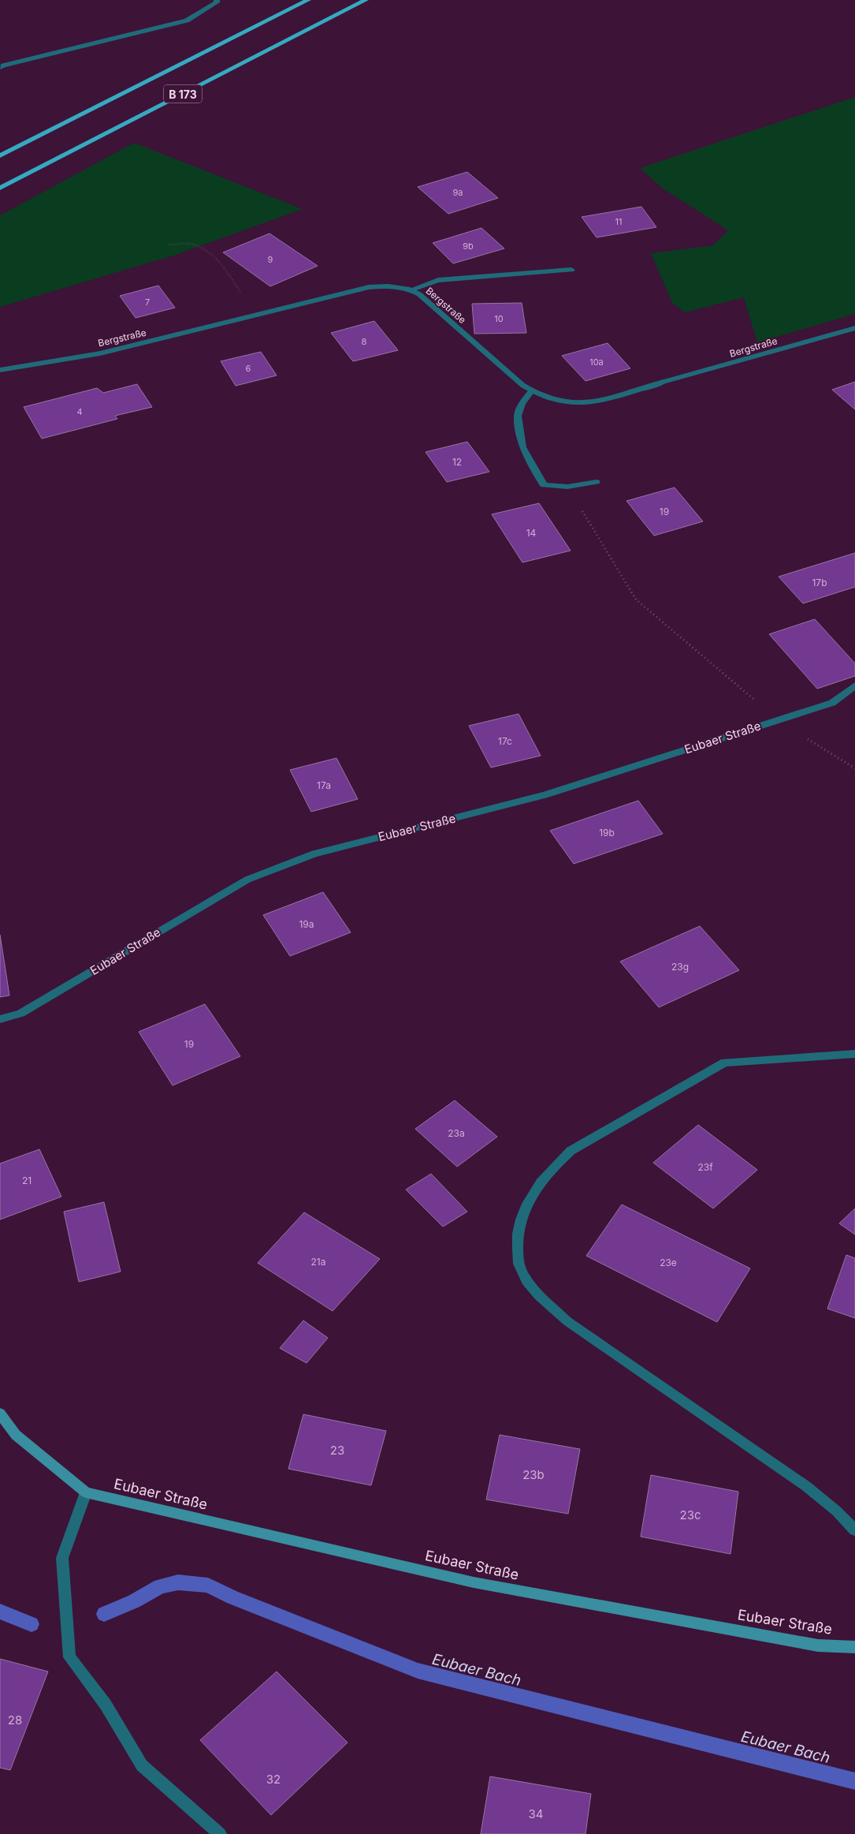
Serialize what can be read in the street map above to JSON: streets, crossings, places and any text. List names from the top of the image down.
{
  "streets": {
    "main road": ["B 173"],
    "street": ["Bergstraße", "Eubaer Straße"]
  },
  "water": ["Eubaer Bach"],
  "house_numbers": [
    "9a",
    "11",
    "9b",
    "9",
    "7",
    "10",
    "8",
    "10a",
    "6",
    "4",
    "12",
    "19",
    "14",
    "17b",
    "17c",
    "17a",
    "19b",
    "19a",
    "23g",
    "19",
    "23a",
    "23f",
    "21",
    "21a",
    "23e",
    "23",
    "23b",
    "23c",
    "28",
    "32",
    "34"
  ]
}
